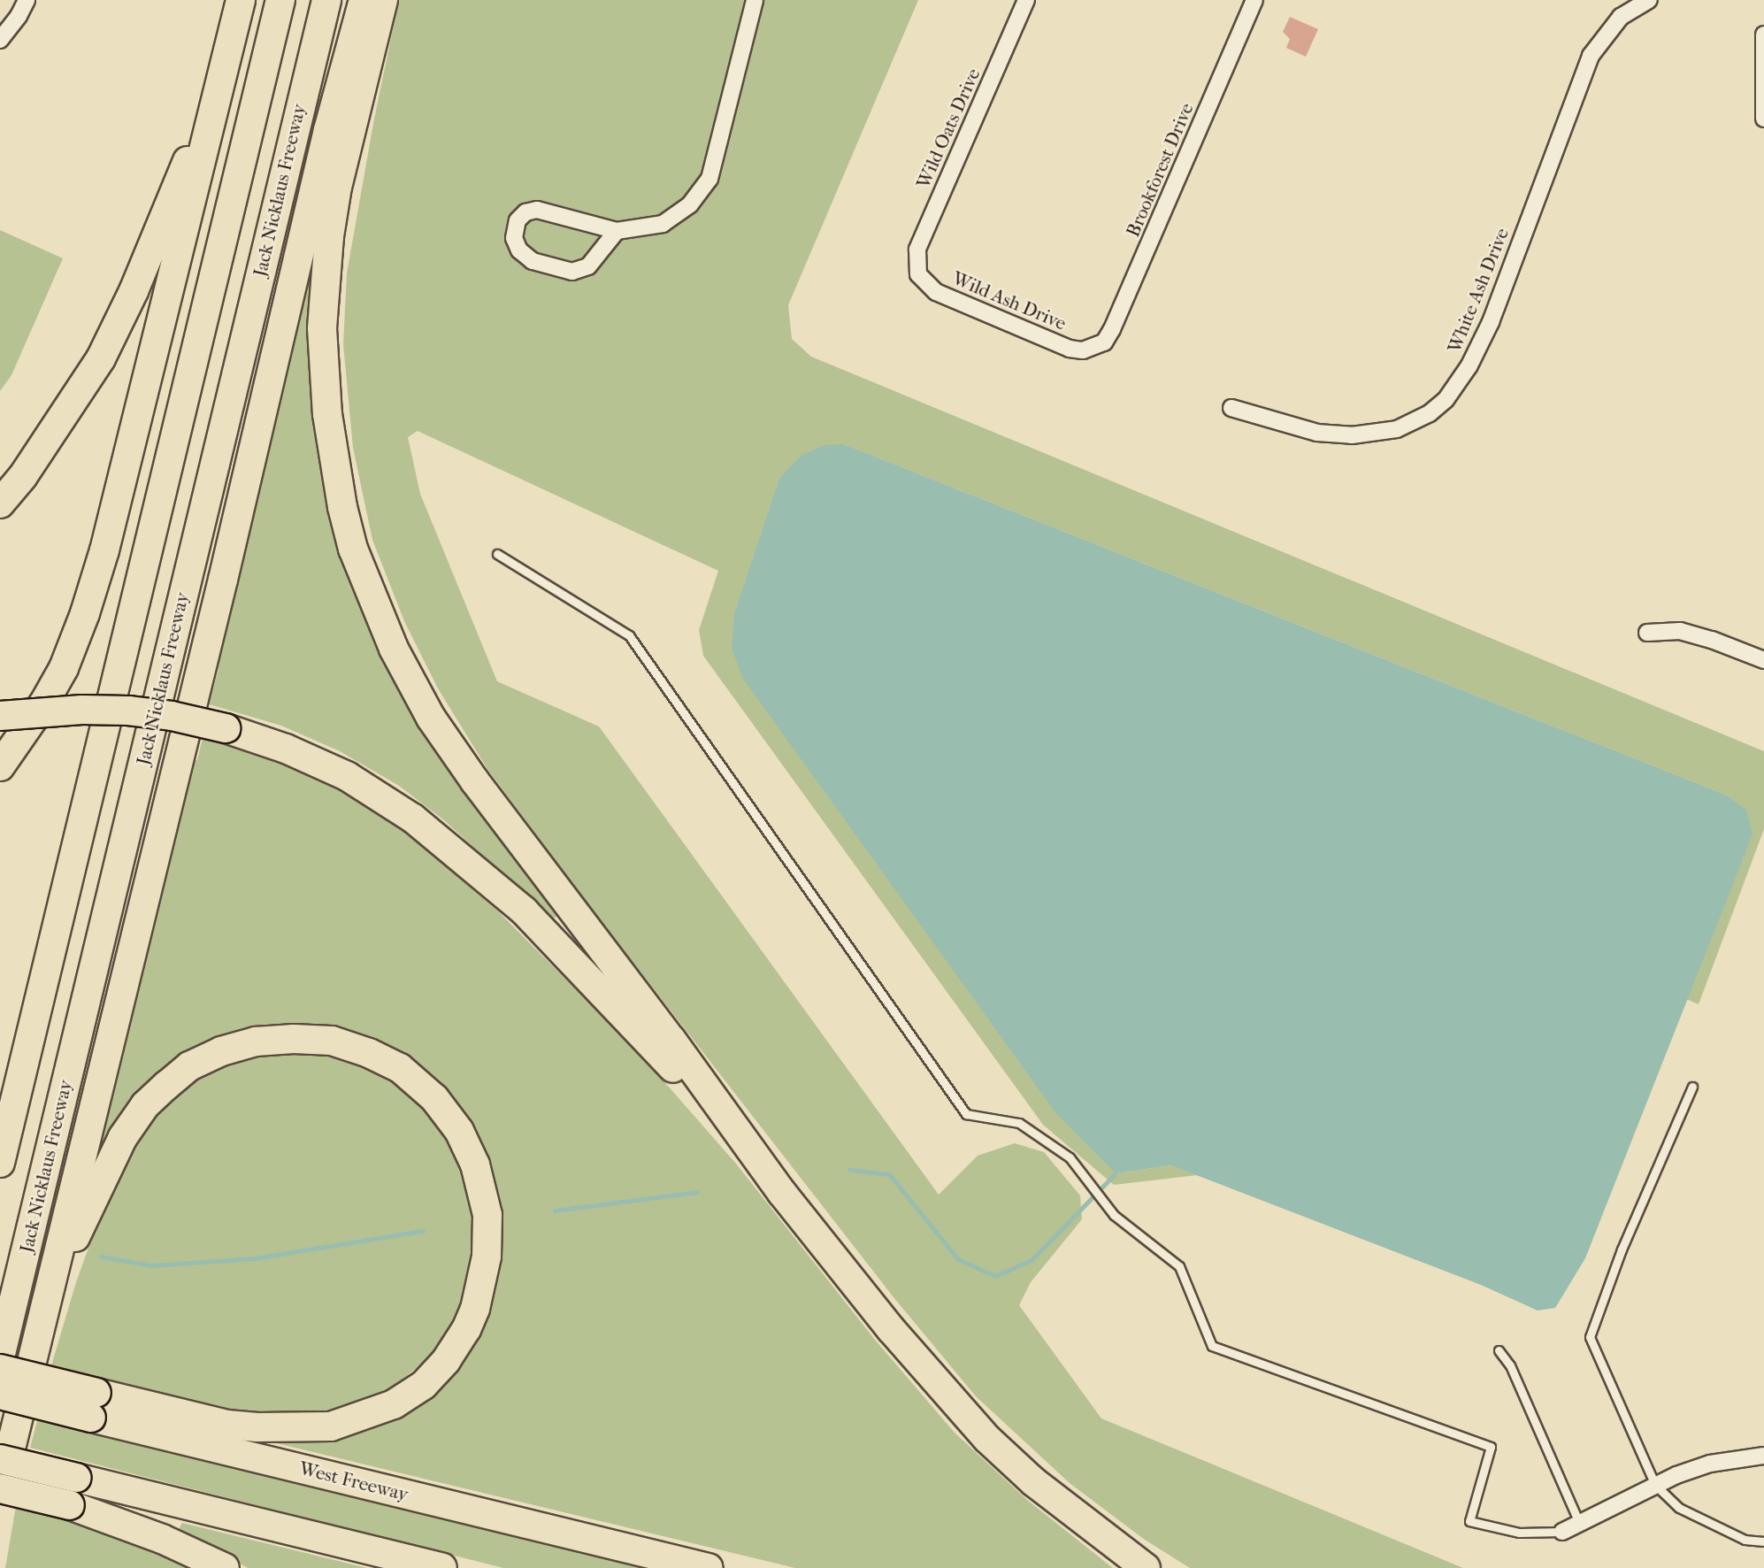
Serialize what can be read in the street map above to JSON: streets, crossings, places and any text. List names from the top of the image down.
{
  "streets": {
    "highway": ["Jack Nicklaus Freeway", "West Freeway"],
    "street": [
      "Wild Oats Drive",
      "Brookforest Drive",
      "White Ash Drive",
      "Wild Ash Drive"
    ]
  },
  "crossings": [
    ["Wild Oats Drive", "Wild Ash Drive"],
    ["Brookforest Drive", "Wild Ash Drive"]
  ]
}
